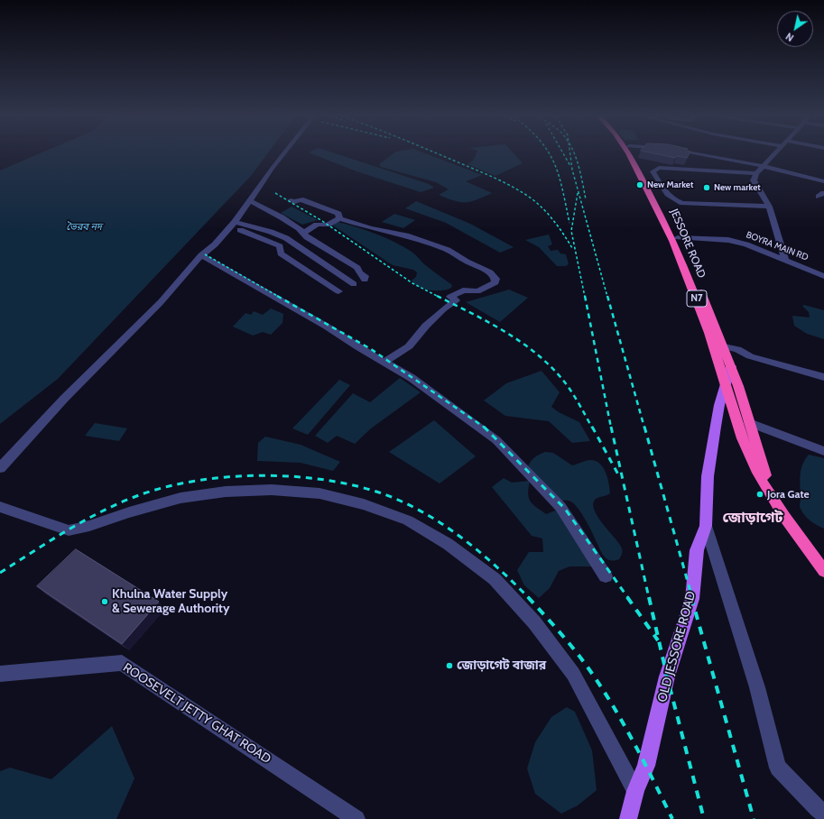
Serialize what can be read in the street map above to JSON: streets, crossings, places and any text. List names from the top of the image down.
{
  "streets": {
    "highway": ["JESSORE ROAD", "N7"],
    "main road": ["OLD JESSORE ROAD"],
    "street": ["BOYRA MAIN RD", "ROOSEVELT JETTY GHAT ROAD"]
  },
  "crossings": [
    ["JESSORE ROAD", "BOYRA MAIN RD"],
    ["JESSORE ROAD", "OLD JESSORE ROAD"]
  ],
  "districts": ["জোড়াগেট"],
  "water": ["ভৈরব নদ"],
  "places": [
    "New Market",
    "New market",
    "Jora Gate",
    "Khulna Water Supply & Sewerage Authority",
    "জোড়াগেট বাজার"
  ],
  "north": "bottom left"
}
